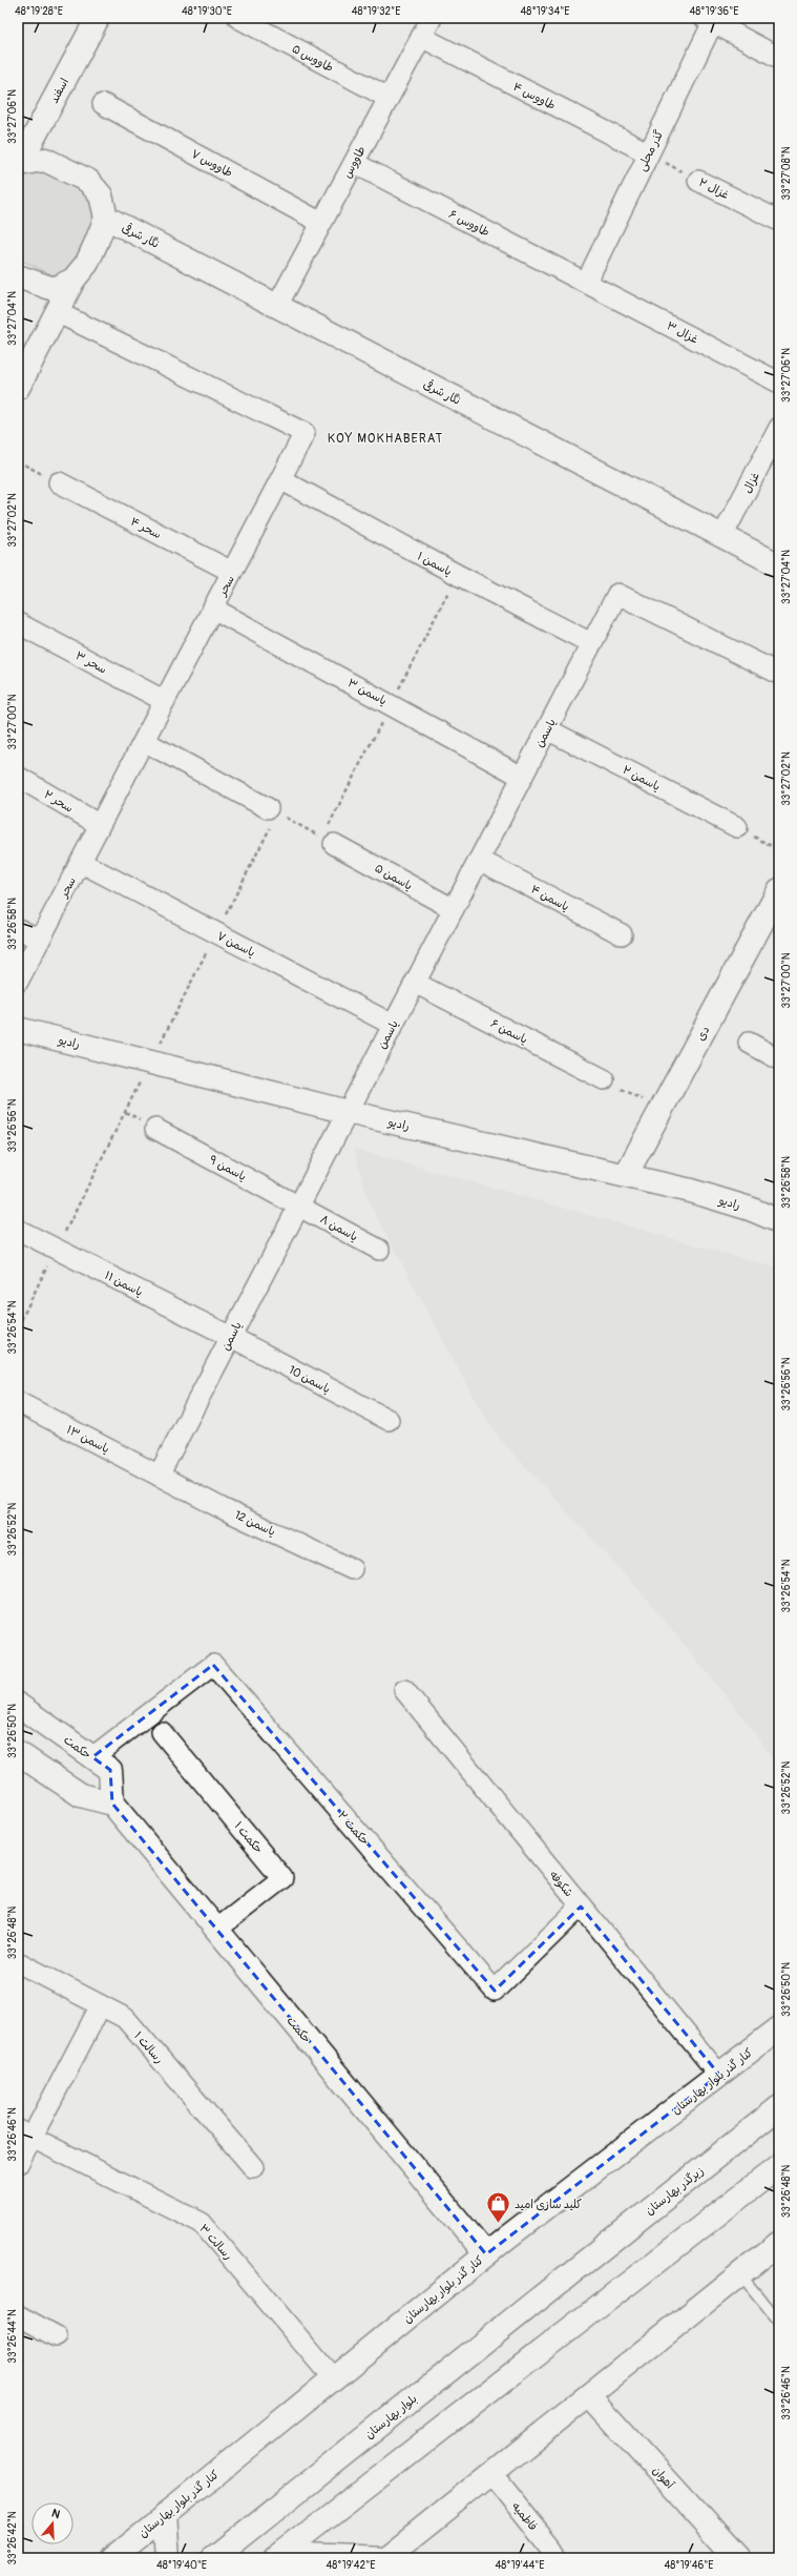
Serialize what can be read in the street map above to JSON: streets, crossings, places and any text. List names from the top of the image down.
{
  "streets": {
    "street": [
      "طاووس ۵",
      "اسفند",
      "طاووس ۴",
      "گذر محلی",
      "طاووس",
      "طاووس ۷",
      "غزال ۲",
      "طاووس ۶",
      "نگار شرقی",
      "غزال ۳",
      "غزال",
      "سحر ۴",
      "یاسمن ۱",
      "سحر",
      "سحر ۳",
      "یاسمن ۳",
      "یاسمن",
      "یاسمن ۲",
      "سحر ۲",
      "یاسمن ۵",
      "یاسمن ۴",
      "یاسمن ۷",
      "یاسمن ۶",
      "دی",
      "رادیو",
      "یاسمن ۹",
      "یاسمن ۸",
      "یاسمن ۱۱",
      "یاسمن 10",
      "یاسمن ۱۳",
      "یاسمن 12",
      "حکمت",
      "حکمت ۲",
      "حکمت ۱",
      "شکوفه",
      "رسالت ۱",
      "کنار گذر بلوار بهارستان",
      "زیرگذر بهارستان",
      "رسالت ۳",
      "بلوار بهارستان",
      "آهوان",
      "فاطمیه"
    ]
  },
  "crossings": [
    ["طاووس ۵", "طاووس"],
    ["طاووس ۴", "گذر محلی"],
    ["طاووس ۴", "طاووس"],
    ["طاووس ۴", "غزال ۲"],
    ["گذر محلی", "غزال ۲"],
    ["گذر محلی", "طاووس ۶"],
    ["گذر محلی", "غزال ۳"],
    ["طاووس", "طاووس ۷"],
    ["طاووس", "طاووس ۶"],
    ["طاووس", "نگار شرقی"],
    ["طاووس ۶", "غزال ۳"],
    ["نگار شرقی", "غزال"],
    ["سحر ۴", "سحر"],
    ["یاسمن ۱", "سحر"],
    ["یاسمن ۱", "یاسمن"],
    ["سحر", "سحر ۳"],
    ["سحر", "یاسمن ۳"],
    ["سحر", "سحر ۲"],
    ["سحر", "یاسمن ۷"],
    ["یاسمن ۳", "یاسمن"],
    ["یاسمن", "یاسمن ۲"],
    ["یاسمن", "یاسمن ۵"],
    ["یاسمن", "یاسمن ۴"],
    ["یاسمن", "یاسمن ۷"],
    ["یاسمن", "یاسمن ۶"],
    ["یاسمن", "رادیو"],
    ["یاسمن", "یاسمن ۹"],
    ["یاسمن", "یاسمن ۸"],
    ["یاسمن", "یاسمن ۱۱"],
    ["یاسمن", "یاسمن 10"],
    ["یاسمن", "یاسمن ۱۳"],
    ["یاسمن", "یاسمن 12"],
    ["دی", "رادیو"],
    ["یاسمن ۹", "یاسمن ۸"],
    ["یاسمن ۱۱", "یاسمن 10"],
    ["یاسمن ۱۳", "یاسمن 12"],
    ["حکمت", "حکمت ۲"],
    ["حکمت", "حکمت ۱"],
    ["حکمت", "کنار گذر بلوار بهارستان"],
    ["حکمت ۲", "شکوفه"],
    ["شکوفه", "کنار گذر بلوار بهارستان"],
    ["کنار گذر بلوار بهارستان", "رسالت ۳"],
    ["زیرگذر بهارستان", "بلوار بهارستان"]
  ],
  "districts": ["KOY MOKHABERAT"],
  "places": {
    "shop": ["کلید سازی امید"]
  },
  "north": "top",
  "coordinates": [
    "48°19'28\"E",
    "48°19'30\"E",
    "48°19'32\"E",
    "48°19'34\"E",
    "48°19'36\"E",
    "33°27'06\"N",
    "33°27'08\"N",
    "33°27'04\"N",
    "33°27'02\"N",
    "33°27'00\"N",
    "33°26'58\"N",
    "33°26'56\"N",
    "33°26'54\"N",
    "33°26'52\"N",
    "33°26'50\"N",
    "33°26'48\"N",
    "33°26'46\"N",
    "33°26'44\"N",
    "33°26'42\"N",
    "48°19'40\"E",
    "48°19'42\"E",
    "48°19'44\"E",
    "48°19'46\"E"
  ]
}
